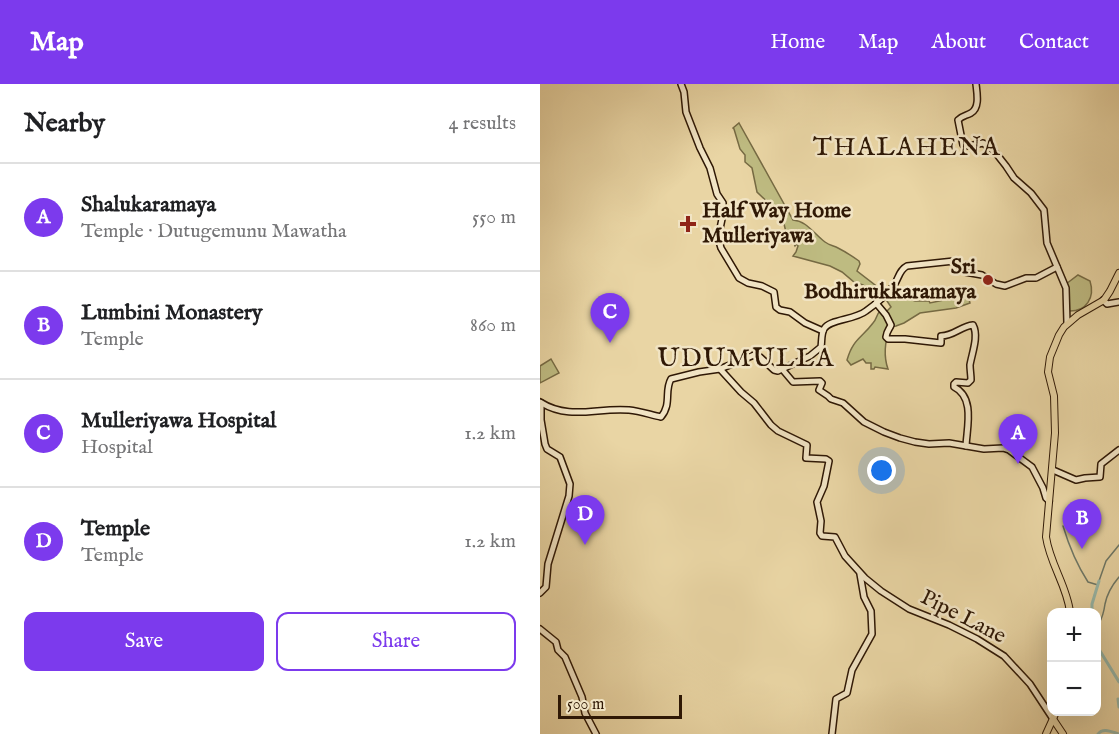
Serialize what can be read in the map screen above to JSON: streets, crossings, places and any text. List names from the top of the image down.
{
  "streets": {
    "street": ["Pipe Lane"]
  },
  "districts": ["THALAHENA", "UDUMULLA"],
  "places": {
    "health": ["Half Way Home Mulleriyawa"],
    "other": ["Sri Bodhirukkaramaya"]
  },
  "scale_bar": "500 m",
  "page": {
    "header": "Map",
    "nav": [
      "Home",
      "Map",
      "About",
      "Contact"
    ],
    "heading": ["Nearby", "4 results"],
    "list": [
      {
        "mark": "A",
        "name": "Shalukaramaya",
        "note": "Temple · Dutugemunu Mawatha",
        "value": "550 m"
      },
      {
        "mark": "B",
        "name": "Lumbini Monastery",
        "note": "Temple",
        "value": "860 m"
      },
      {
        "mark": "C",
        "name": "Mulleriyawa Hospital",
        "note": "Hospital",
        "value": "1.2 km"
      },
      {
        "mark": "D",
        "name": "Temple",
        "note": "Temple",
        "value": "1.2 km"
      }
    ],
    "pins": [
      "C",
      "A",
      "D",
      "B"
    ],
    "buttons": ["Save", "Share"],
    "map_buttons": ["+", "−"],
    "scale": "500 m"
  }
}
